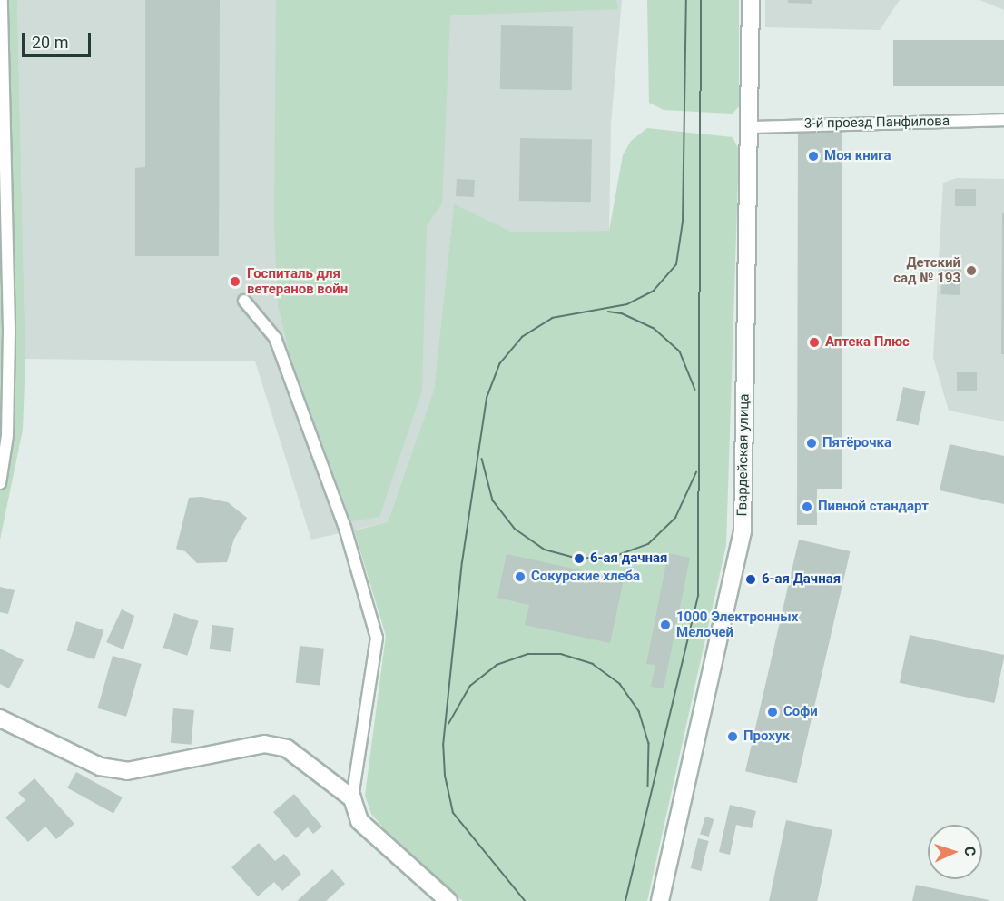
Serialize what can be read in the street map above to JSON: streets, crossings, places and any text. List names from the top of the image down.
{
  "streets": {
    "street": ["Гвардейская улица"],
    "lane": ["3-й проезд Панфилова"]
  },
  "crossings": [
    ["3-й проезд Панфилова", "Гвардейская улица"]
  ],
  "places": [
    "Моя книга",
    "Детский сад № 193",
    "Госпиталь для ветеранов войн",
    "Аптека Плюс",
    "Пятёрочка",
    "Пивной стандарт",
    "6-ая дачная",
    "Сокурские хлеба",
    "6-ая Дачная",
    "1000 Электронных Мелочей",
    "Софи",
    "Прохук"
  ],
  "scale_bar": "20 m",
  "north": "right"
}
